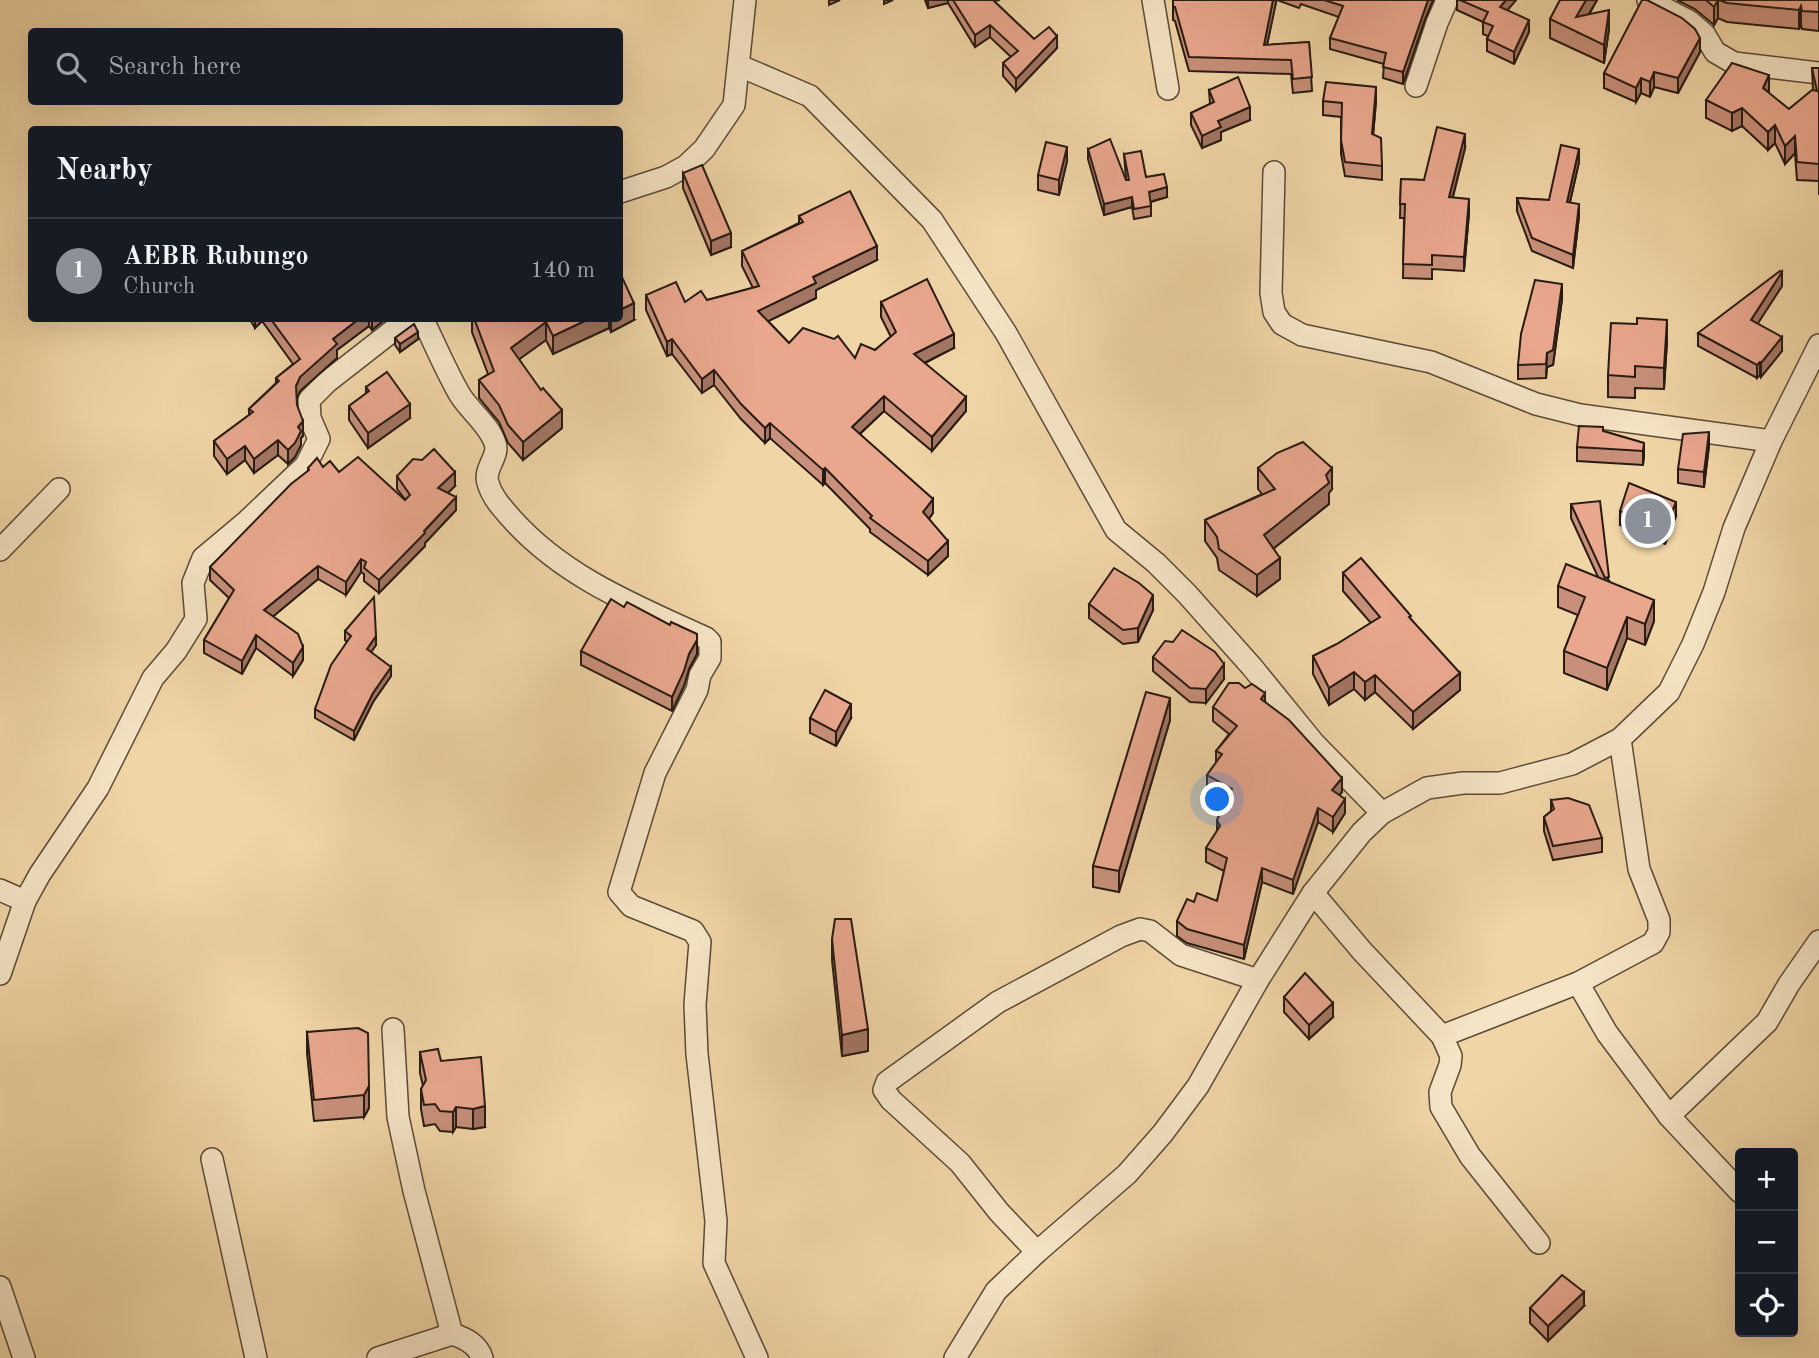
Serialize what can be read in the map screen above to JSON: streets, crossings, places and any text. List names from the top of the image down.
{
  "page": {
    "search": "Search here",
    "heading": "Nearby",
    "list": [
      {
        "mark": "1",
        "name": "AEBR Rubungo",
        "note": "Church",
        "value": "140 m"
      }
    ],
    "pins": "1",
    "map_buttons": ["+", "−"]
  }
}
